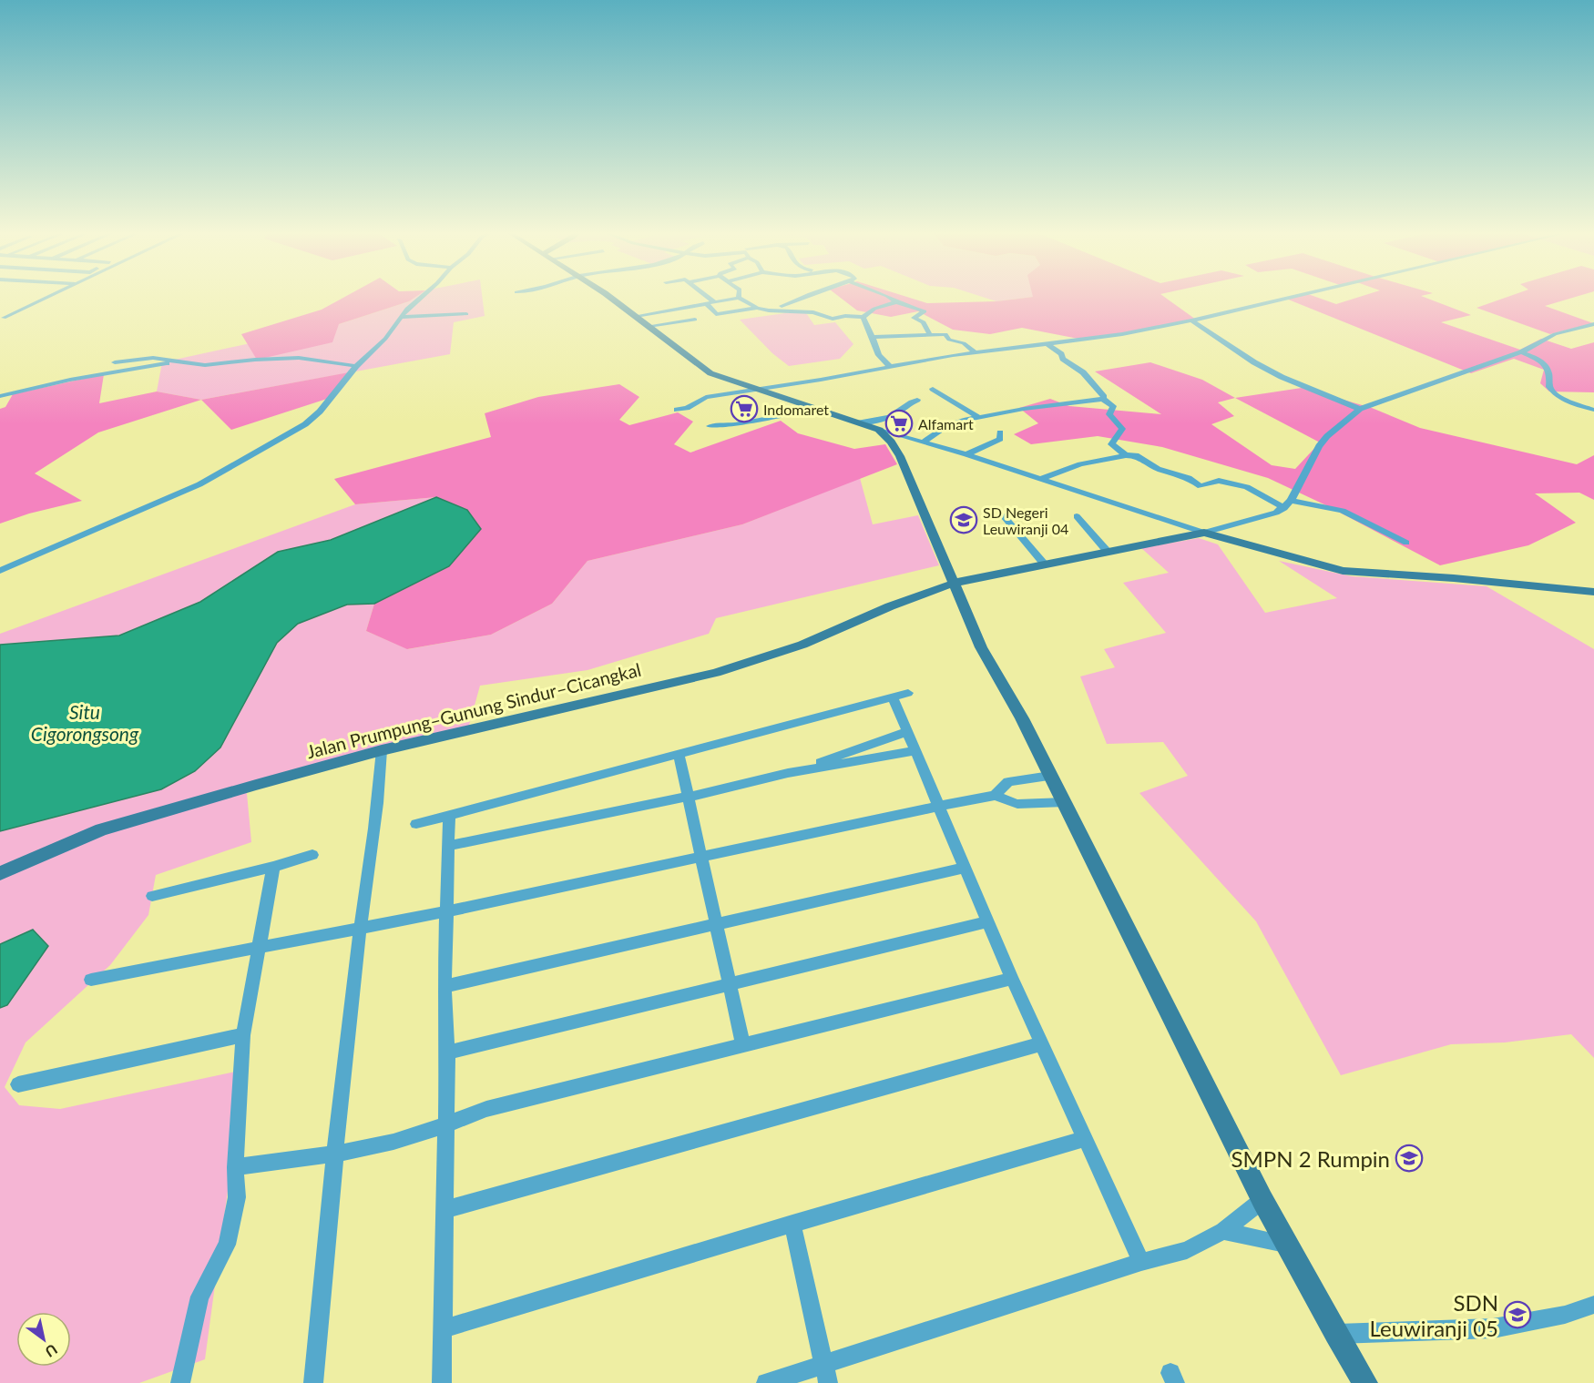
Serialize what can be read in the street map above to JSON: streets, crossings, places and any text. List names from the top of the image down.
{
  "streets": {
    "main road": ["Jalan Prumpung–Gunung Sindur–Cicangkal"]
  },
  "water": ["Situ Cigorongsong"],
  "places": {
    "supermarket": ["Indomaret", "Alfamart"],
    "school or university": ["SD Negeri Leuwiranji 04", "SMPN 2 Rumpin", "SDN Leuwiranji 05"]
  },
  "north": "bottom right"
}
